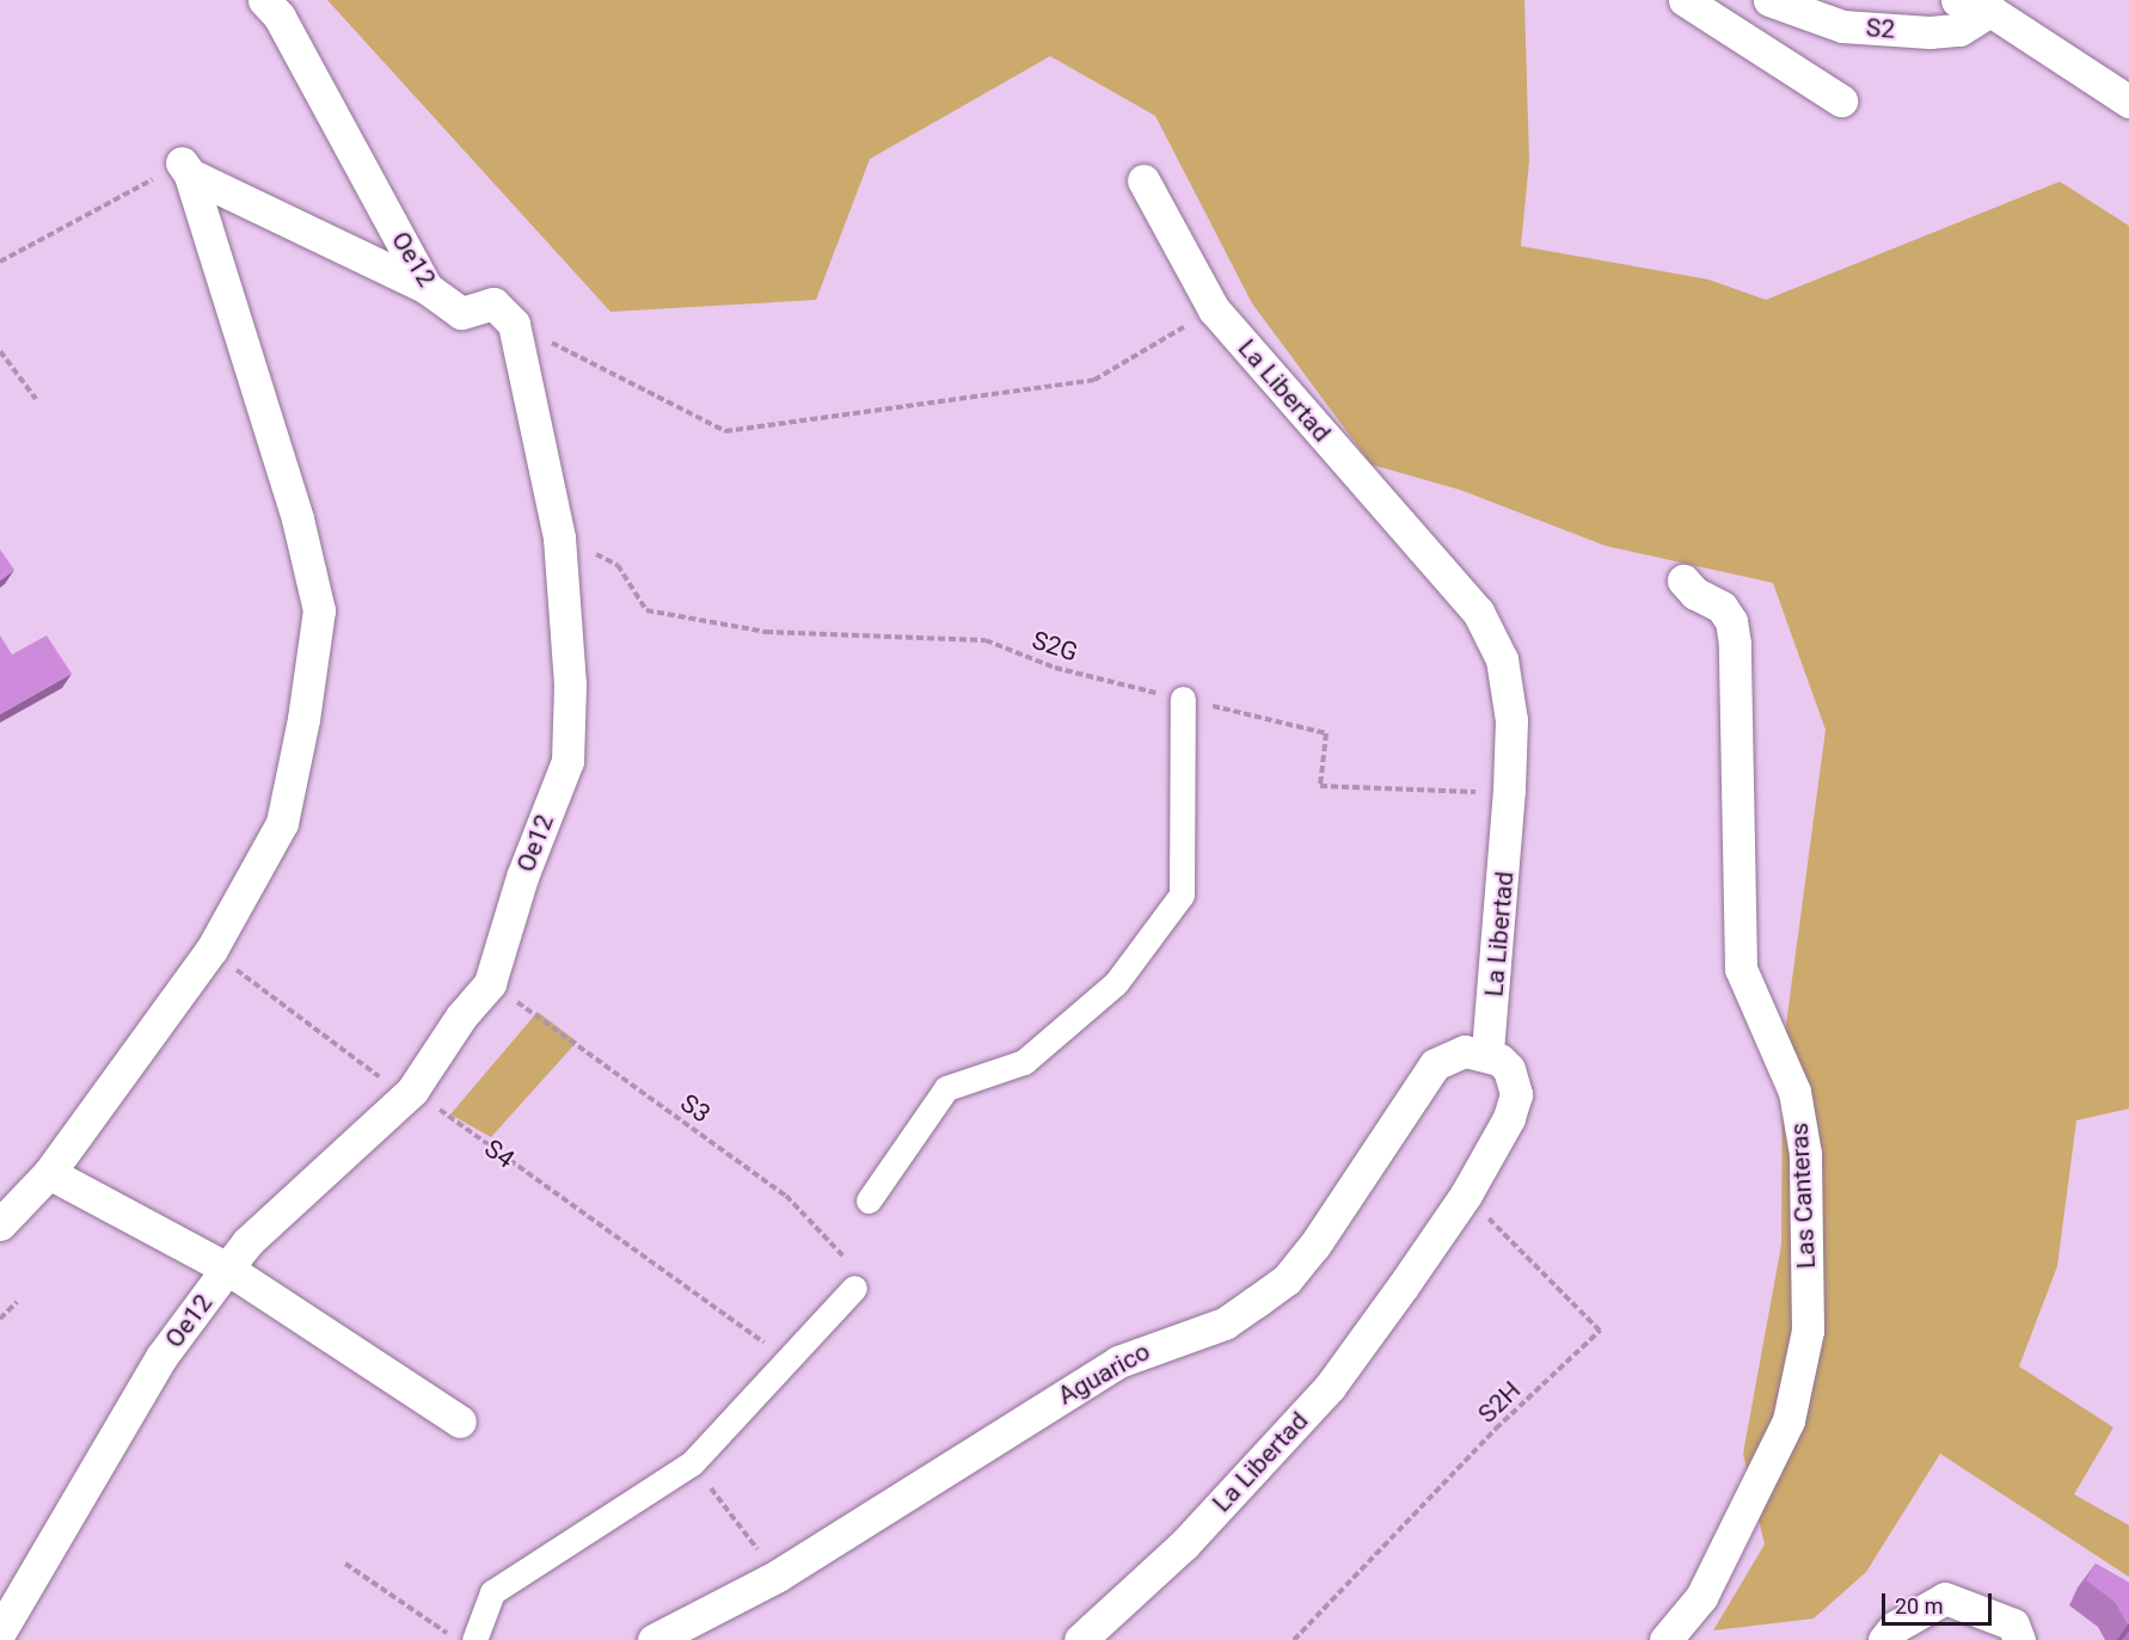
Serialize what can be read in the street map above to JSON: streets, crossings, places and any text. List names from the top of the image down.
{
  "streets": {
    "street": [
      "S2",
      "Oe12",
      "La Libertad",
      "Las Canteras",
      "Aguarico"
    ],
    "path": [
      "S2G",
      "S3",
      "S4",
      "S2H"
    ]
  },
  "crossings": [
    ["Oe12", "S2G"],
    ["Oe12", "S3"],
    ["Oe12", "S4"],
    ["La Libertad", "S2G"],
    ["La Libertad", "Aguarico"],
    ["La Libertad", "S2H"]
  ],
  "scale_bar": "20 m"
}
